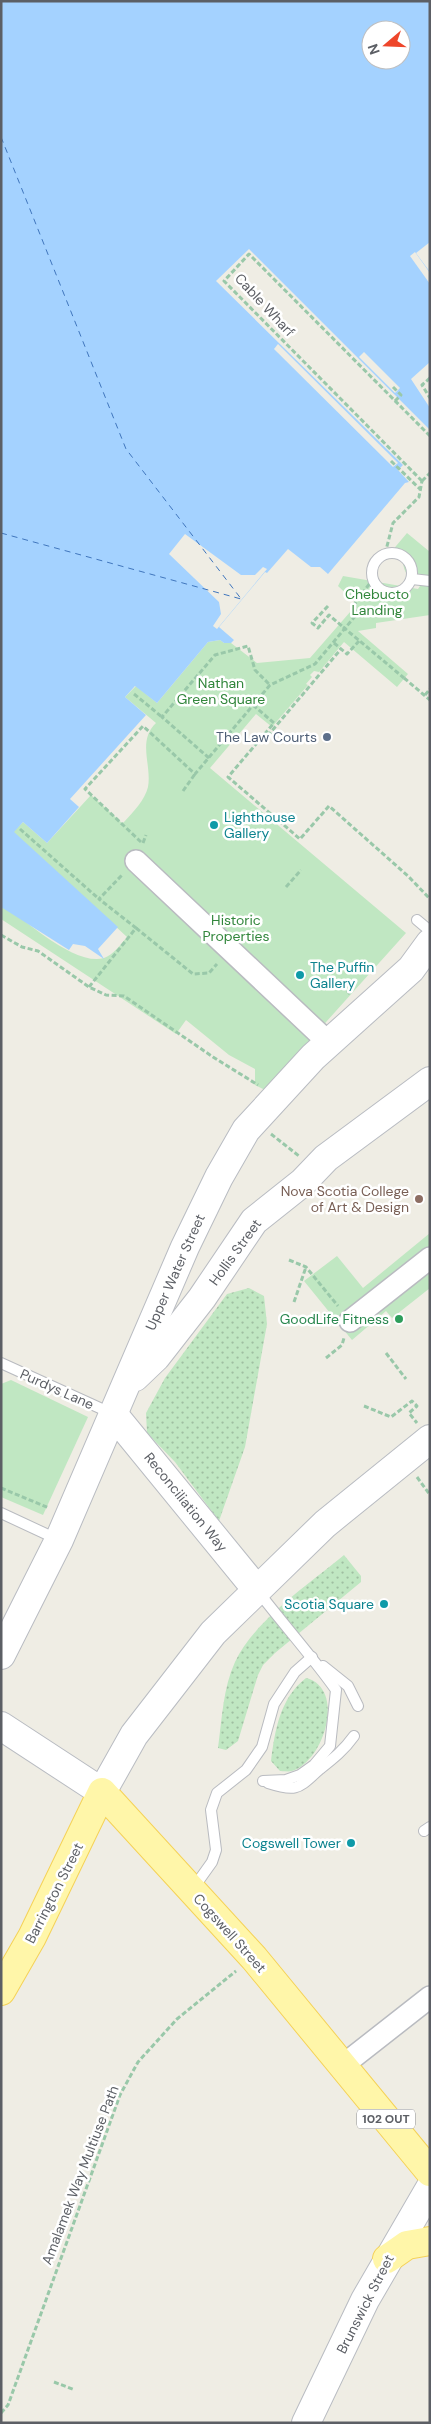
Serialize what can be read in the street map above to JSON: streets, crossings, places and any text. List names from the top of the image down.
{
  "streets": {
    "main road": ["Barrington Street", "Cogswell Street", "102 OUT"],
    "street": [
      "Hollis Street",
      "Upper Water Street",
      "Reconciliation Way",
      "Brunswick Street"
    ],
    "lane": ["Purdys Lane"],
    "path": ["Cable Wharf", "Amalamek Way Multiuse Path"]
  },
  "crossings": [
    ["Hollis Street", "Upper Water Street"],
    ["Upper Water Street", "Purdys Lane"],
    ["Upper Water Street", "Reconciliation Way"],
    ["Purdys Lane", "Reconciliation Way"],
    ["Barrington Street", "Cogswell Street"],
    ["Cogswell Street", "Amalamek Way Multiuse Path"]
  ],
  "parks": ["Chebucto Landing", "Nathan Green Square", "Historic Properties"],
  "places": [
    "The Law Courts",
    "Lighthouse Gallery",
    "The Puffin Gallery",
    "Nova Scotia College of Art & Design",
    "GoodLife Fitness",
    "Scotia Square",
    "Cogswell Tower"
  ],
  "north": "left"
}
